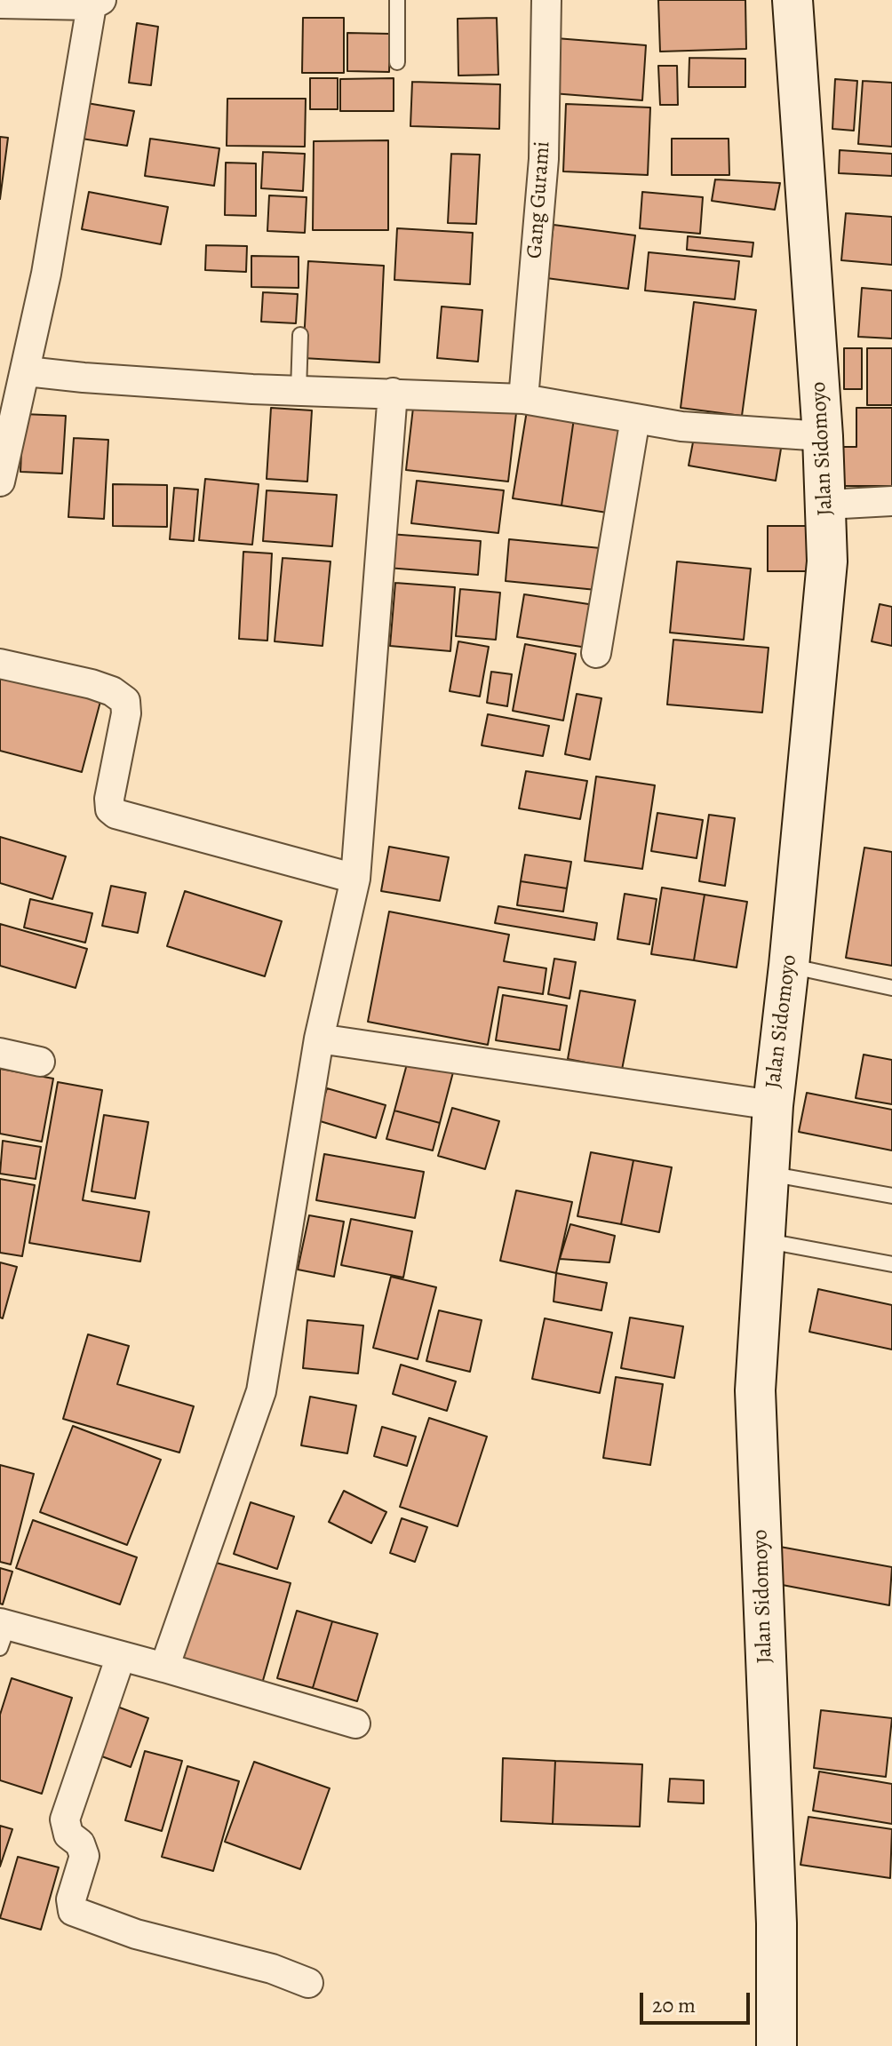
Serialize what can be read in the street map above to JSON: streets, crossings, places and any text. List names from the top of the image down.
{
  "streets": {
    "main road": ["Jalan Sidomoyo"],
    "street": ["Gang Gurami"]
  },
  "scale_bar": "20 m"
}
